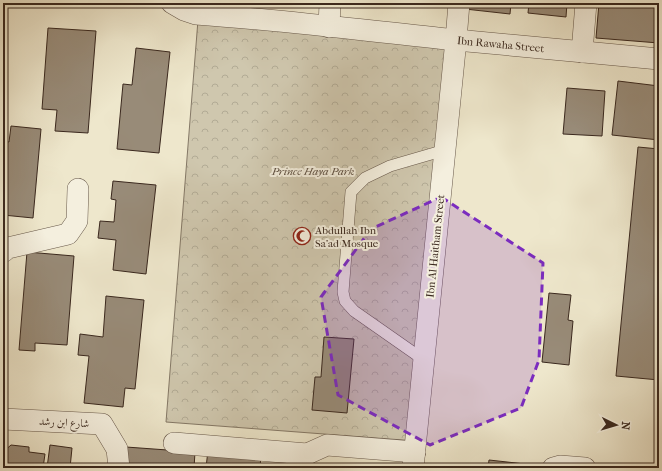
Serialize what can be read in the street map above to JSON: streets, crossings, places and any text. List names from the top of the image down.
{
  "streets": {
    "street": ["Ibn Rawaha Street", "Ibn Al Haitham Street", "شارع ابن رشد"]
  },
  "crossings": [
    ["Ibn Rawaha Street", "Ibn Al Haitham Street"]
  ],
  "parks": ["Prince Haya Park"],
  "places": {
    "mosque": ["Abdullah Ibn Sa'ad Mosque"]
  },
  "north": "right"
}
